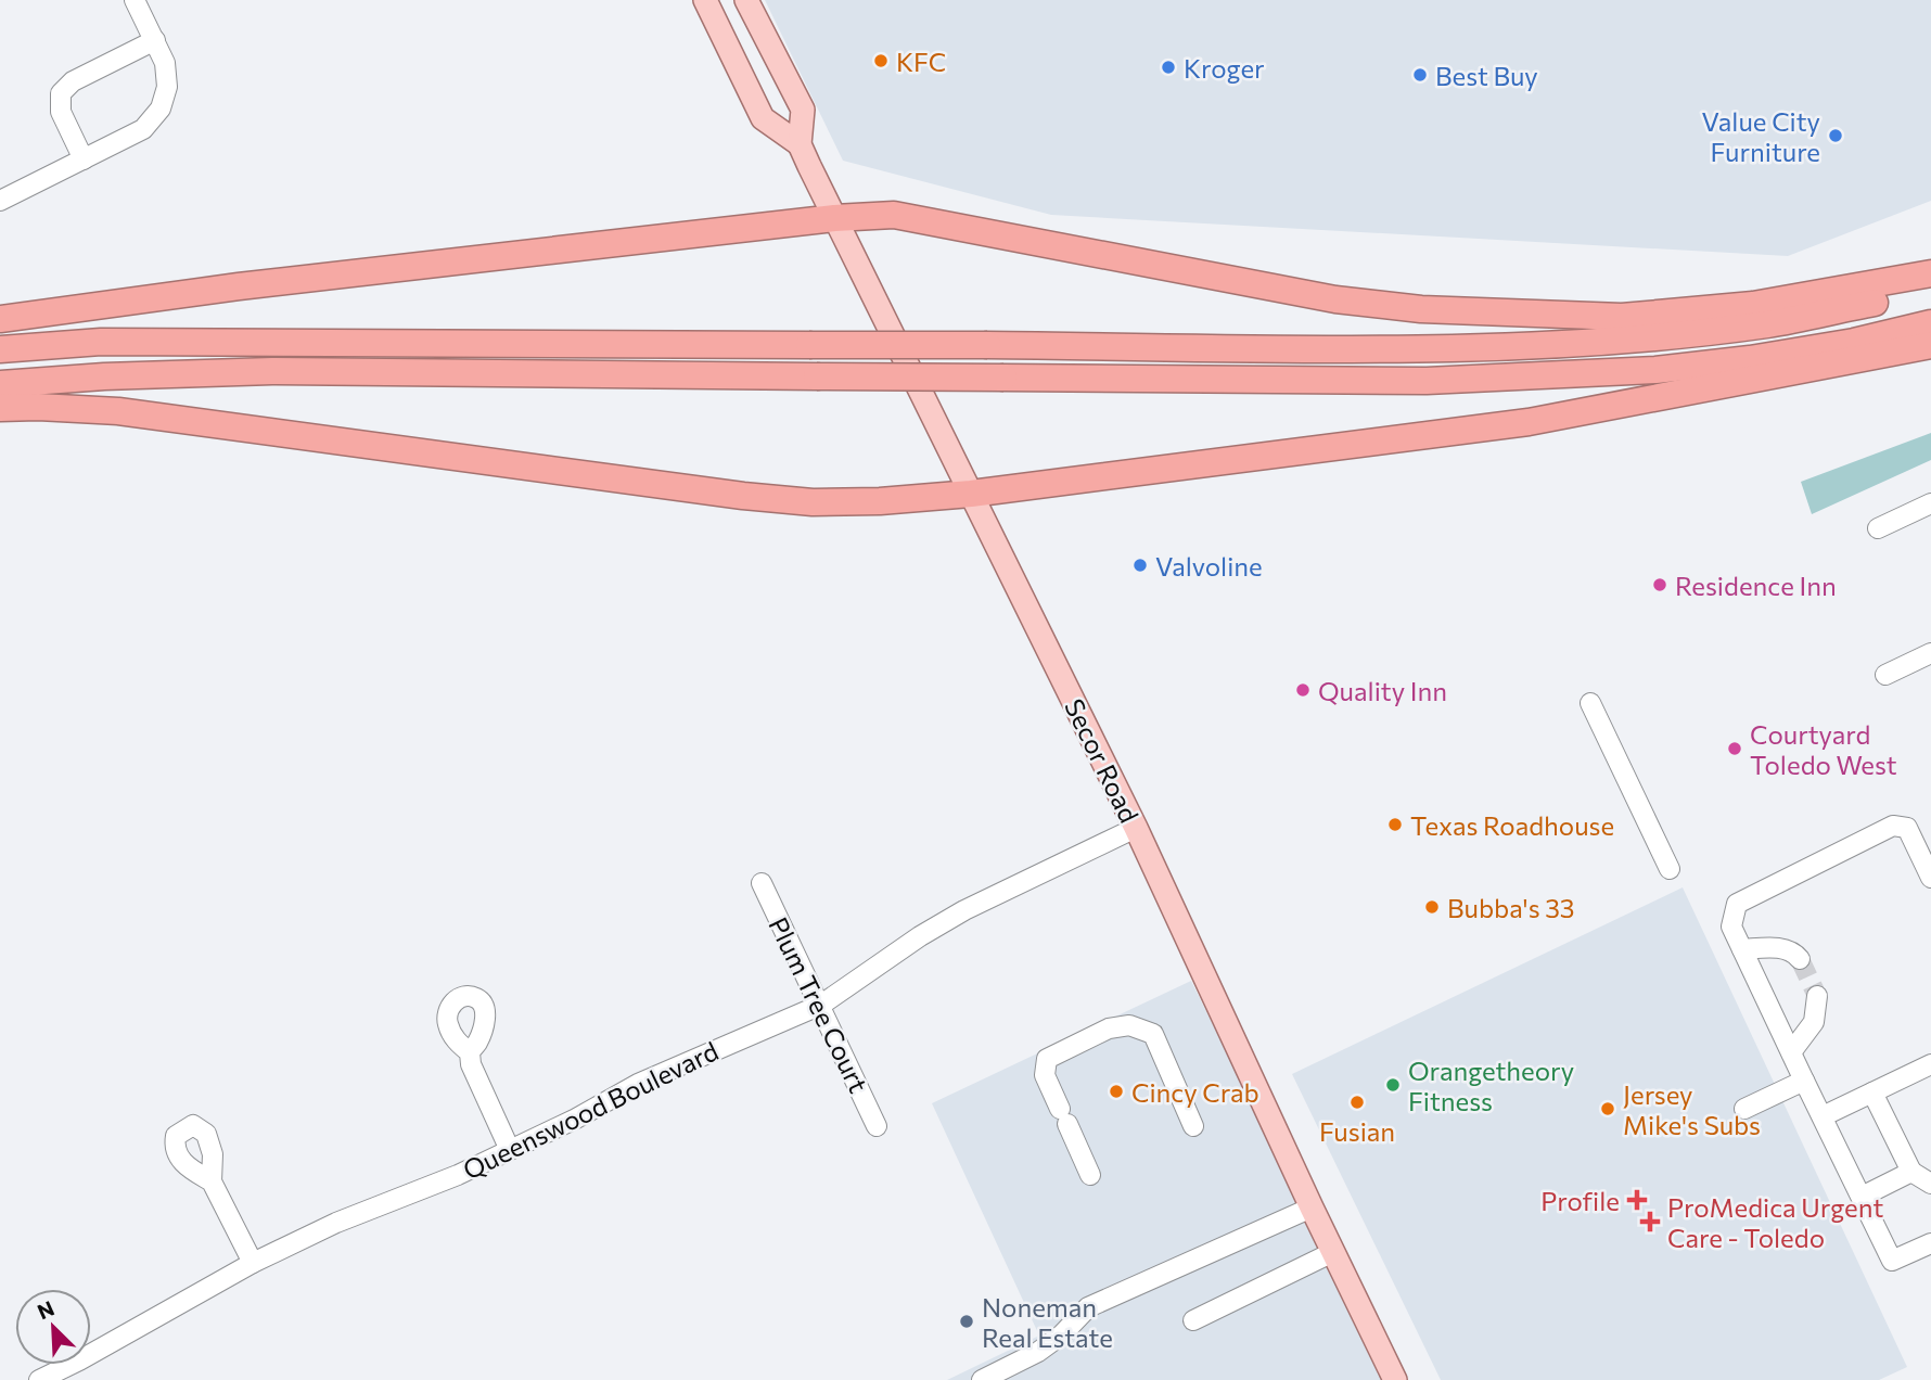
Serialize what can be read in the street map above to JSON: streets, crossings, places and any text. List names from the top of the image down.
{
  "streets": {
    "main road": ["Secor Road"],
    "street": ["Plum Tree Court", "Queenswood Boulevard"]
  },
  "crossings": [
    ["Secor Road", "Queenswood Boulevard"],
    ["Plum Tree Court", "Queenswood Boulevard"]
  ],
  "places": {
    "other": [
      "KFC",
      "Kroger",
      "Best Buy",
      "Value City Furniture",
      "Valvoline",
      "Residence Inn",
      "Quality Inn",
      "Courtyard Toledo West",
      "Texas Roadhouse",
      "Bubba's 33",
      "Orangetheory Fitness",
      "Cincy Crab",
      "Fusian",
      "Jersey Mike's Subs",
      "Noneman Real Estate"
    ],
    "health": ["Profile", "ProMedica Urgent Care - Toledo"]
  },
  "north": "top left"
}
